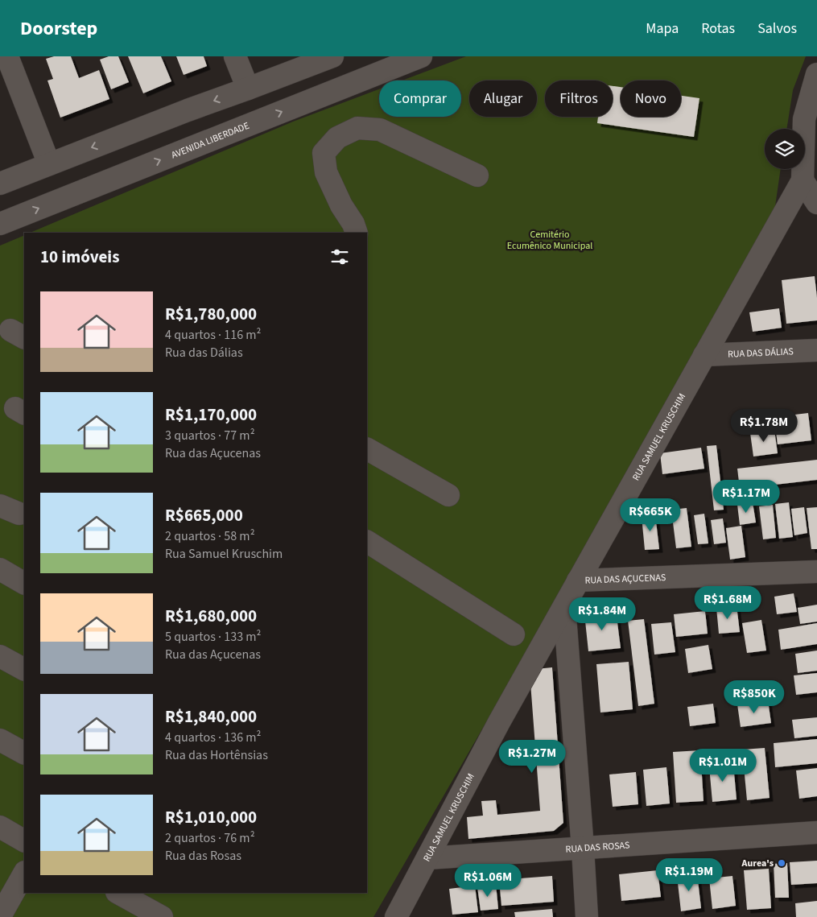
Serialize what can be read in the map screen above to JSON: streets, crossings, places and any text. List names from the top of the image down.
{
  "streets": {
    "street": [
      "AVENIDA LIBERDADE",
      "RUA DAS DÁLIAS",
      "RUA SAMUEL KRUSCHIM",
      "RUA DAS AÇUCENAS",
      "RUA DAS ROSAS"
    ]
  },
  "crossings": [
    ["RUA DAS DÁLIAS", "RUA SAMUEL KRUSCHIM"],
    ["RUA SAMUEL KRUSCHIM", "RUA DAS AÇUCENAS"],
    ["RUA SAMUEL KRUSCHIM", "RUA DAS ROSAS"]
  ],
  "parks": ["Cemitério Ecumênico Municipal"],
  "places": ["Aurea's"],
  "page": {
    "header": "Doorstep",
    "nav": ["Mapa", "Rotas", "Salvos"],
    "chip": [
      "Comprar",
      "Alugar",
      "Filtros",
      "Novo"
    ],
    "heading": "10 imóveis",
    "list": [
      {
        "name": "R$1,780,000",
        "note": "4 quartos · 116 m² · Rua das Dálias"
      },
      {
        "name": "R$1,170,000",
        "note": "3 quartos · 77 m² · Rua das Açucenas"
      },
      {
        "name": "R$665,000",
        "note": "2 quartos · 58 m² · Rua Samuel Kruschim"
      },
      {
        "name": "R$1,680,000",
        "note": "5 quartos · 133 m² · Rua das Açucenas"
      },
      {
        "name": "R$1,840,000",
        "note": "4 quartos · 136 m² · Rua das Hortênsias"
      },
      {
        "name": "R$1,010,000",
        "note": "2 quartos · 76 m² · Rua das Rosas"
      }
    ],
    "price": [
      "R$1.78M",
      "R$1.17M",
      "R$665K",
      "R$1.68M",
      "R$1.84M",
      "R$850K",
      "R$1.27M",
      "R$1.01M",
      "R$1.19M",
      "R$1.06M"
    ]
  }
}
